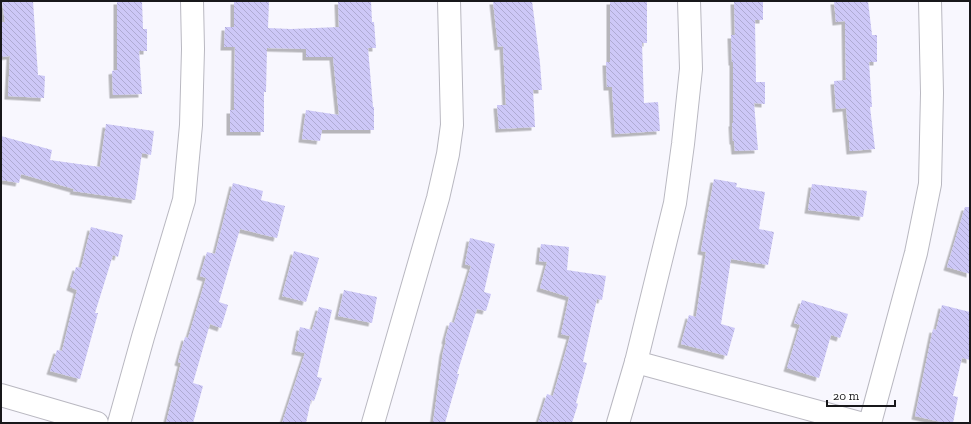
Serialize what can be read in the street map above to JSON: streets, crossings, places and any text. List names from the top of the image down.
{
  "scale_bar": "20 m"
}
